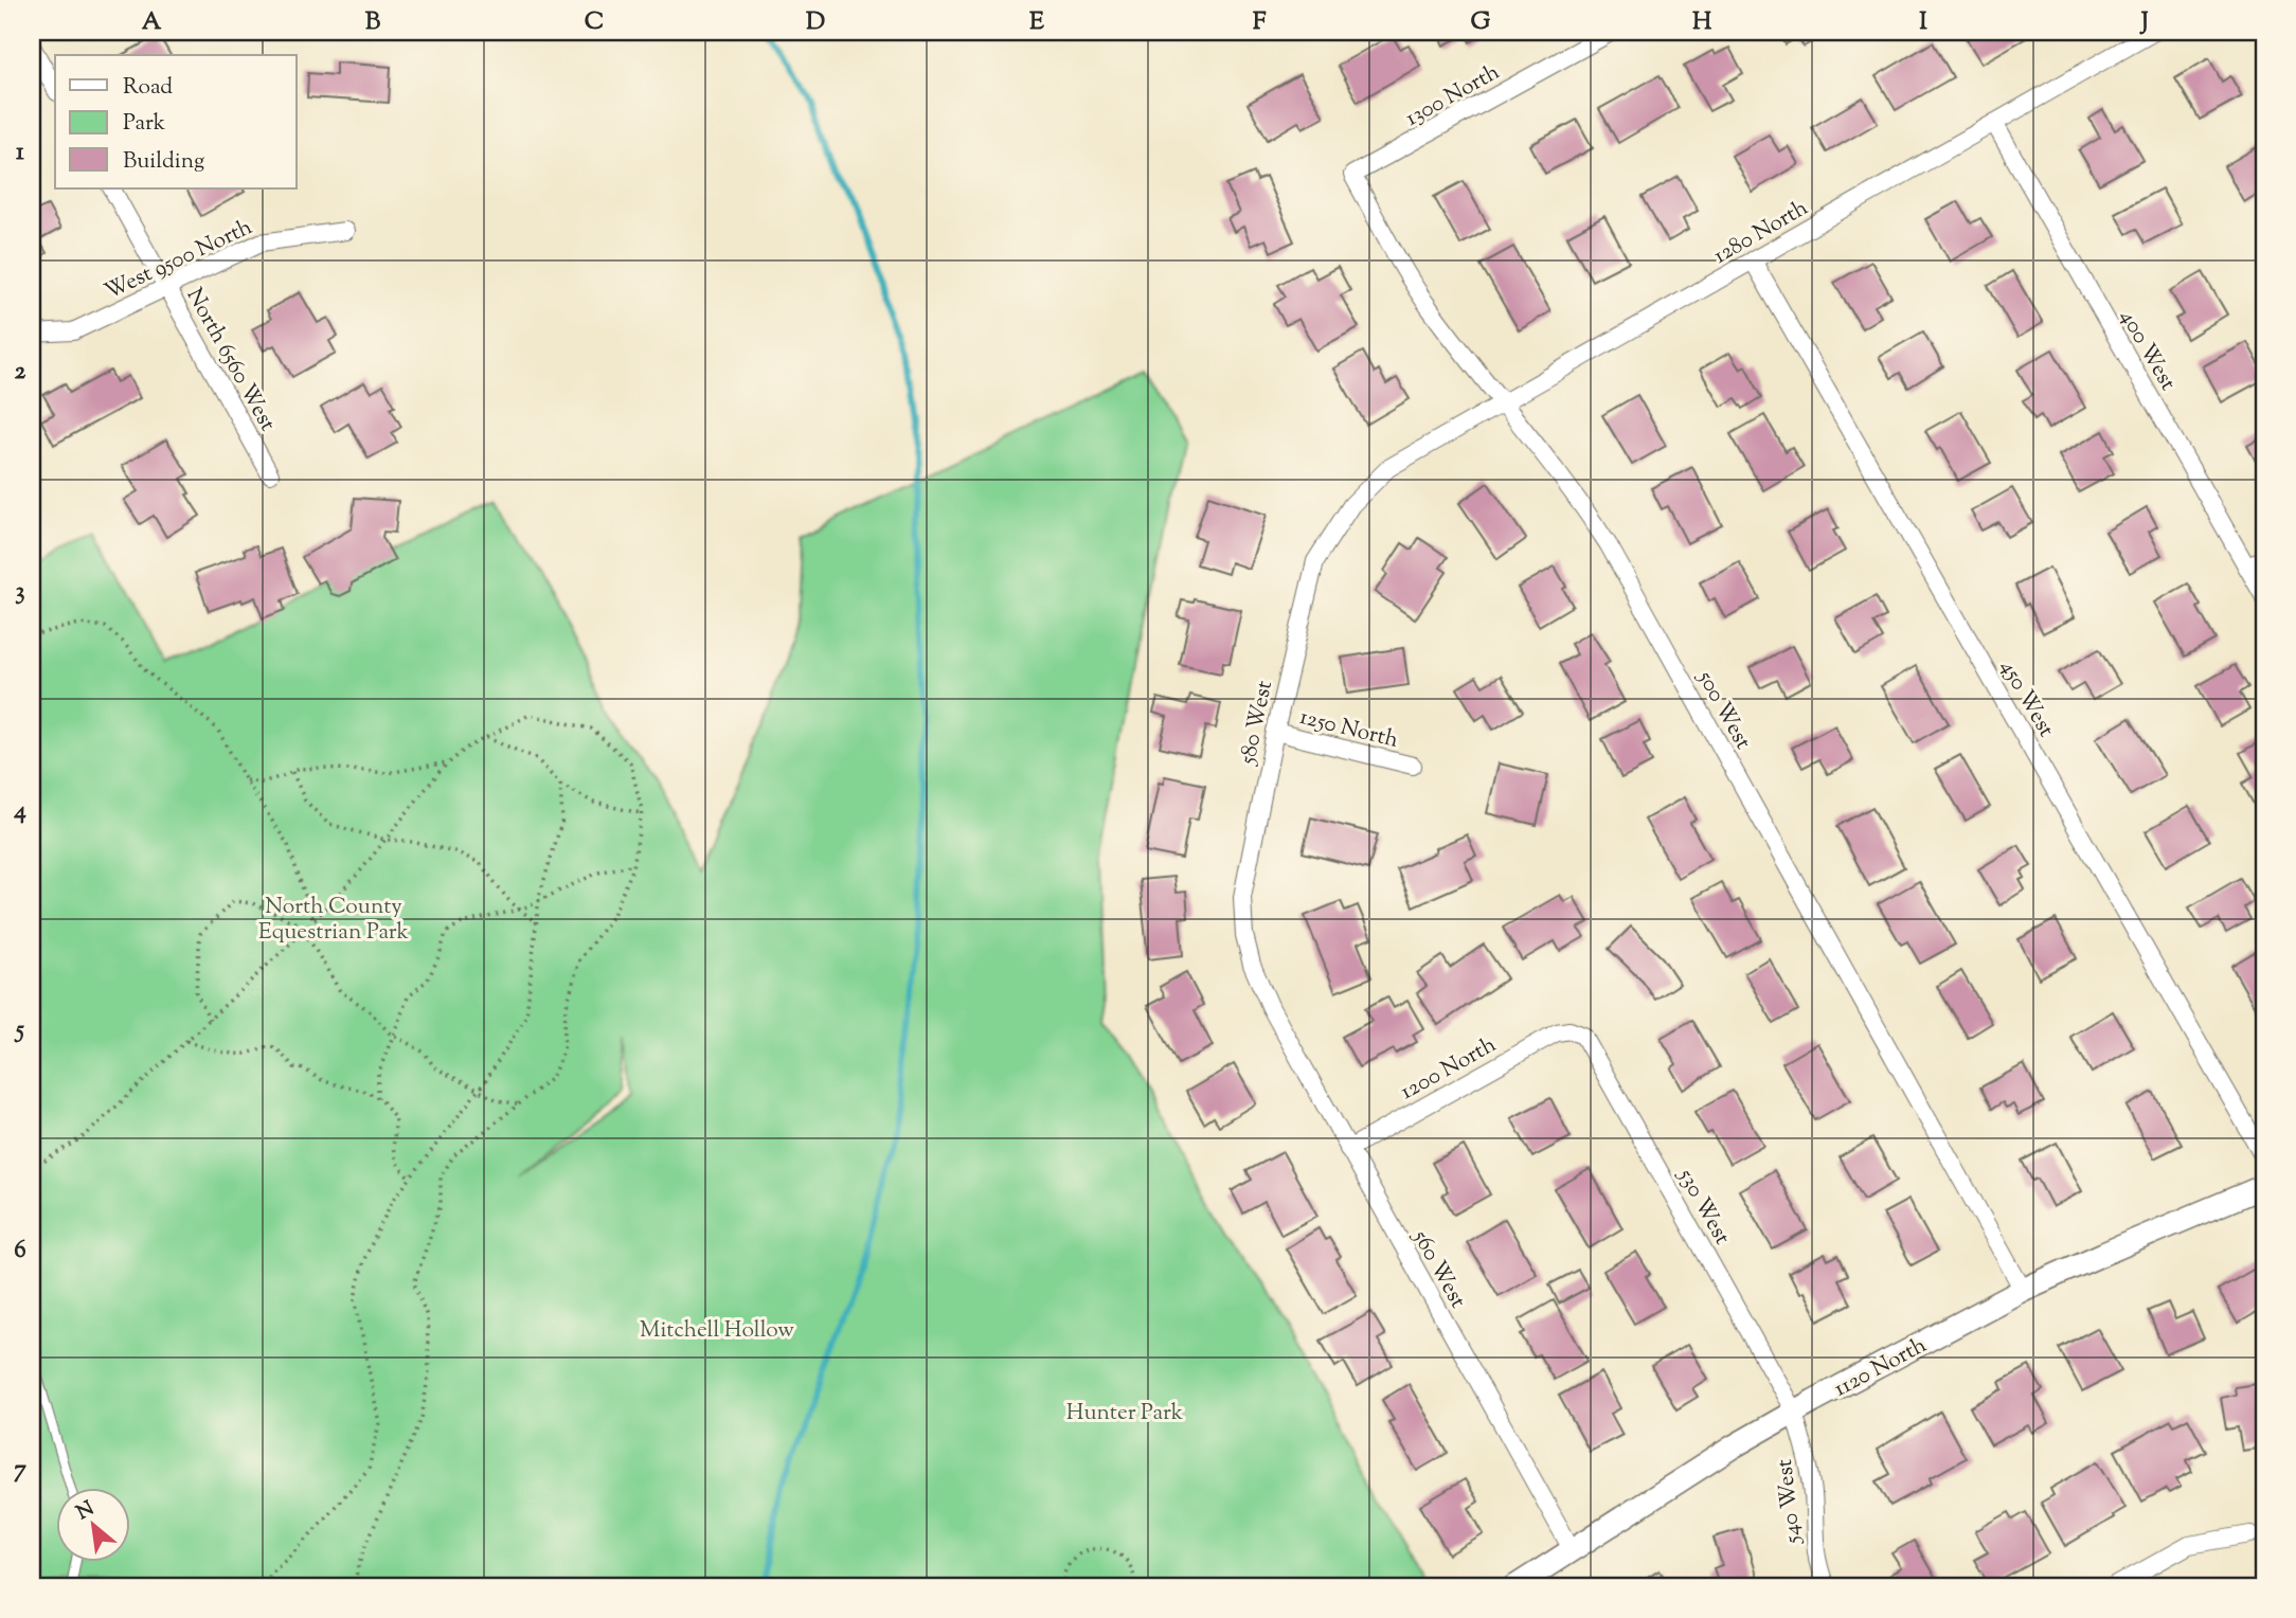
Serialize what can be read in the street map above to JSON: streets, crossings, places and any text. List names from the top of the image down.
{
  "streets": {
    "street": [
      "1300 North",
      "1280 North",
      "West 9500 North",
      "400 West",
      "North 6560 West",
      "450 West",
      "500 West",
      "580 West",
      "1250 North",
      "1200 North",
      "530 West",
      "560 West",
      "1120 North",
      "540 West"
    ]
  },
  "crossings": [
    ["1300 North", "500 West"],
    ["1280 North", "400 West"],
    ["1280 North", "450 West"],
    ["1280 North", "500 West"],
    ["1280 North", "580 West"],
    ["West 9500 North", "North 6560 West"],
    ["500 West", "1120 North"],
    ["580 West", "1250 North"],
    ["580 West", "560 West"],
    ["1200 North", "530 West"],
    ["1200 North", "560 West"],
    ["530 West", "1120 North"],
    ["530 West", "540 West"],
    ["560 West", "1120 North"],
    ["1120 North", "540 West"]
  ],
  "parks": ["North County Equestrian Park", "Mitchell Hollow", "Hunter Park"],
  "legend": ["Road", "Park", "Building"],
  "north": "top left",
  "grid": {
    "columns": [
      "A",
      "B",
      "C",
      "D",
      "E",
      "F",
      "G",
      "H",
      "I",
      "J"
    ],
    "rows": [
      "1",
      "2",
      "3",
      "4",
      "5",
      "6",
      "7"
    ]
  }
}
